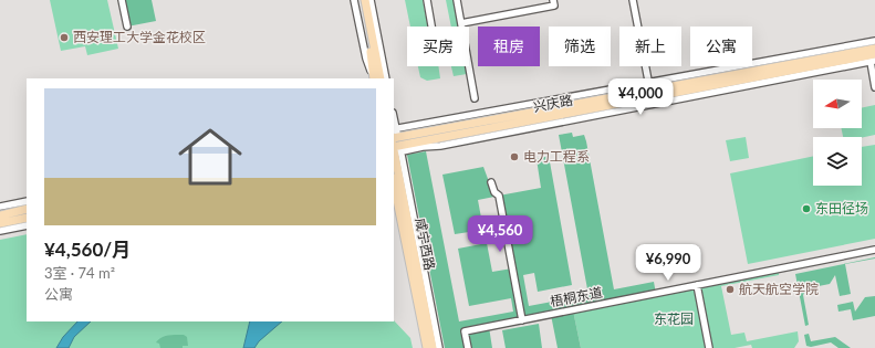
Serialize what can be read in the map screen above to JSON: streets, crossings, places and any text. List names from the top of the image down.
{
  "streets": {
    "main road": ["兴庆路", "咸宁西路"],
    "street": ["梧桐东道"]
  },
  "crossings": [
    ["兴庆路", "咸宁西路"]
  ],
  "parks": ["东花园"],
  "places": [
    "西安理工大学金花校区",
    "电力工程系",
    "东田径场",
    "航天航空学院"
  ],
  "north": "left",
  "page": {
    "chip": [
      "买房",
      "租房",
      "筛选",
      "新上",
      "公寓"
    ],
    "price": ["¥4,000", "¥4,560", "¥6,990"],
    "list": [
      {
        "name": "¥4,560/月",
        "note": "3室 · 74 m² · 公寓"
      }
    ]
  }
}
